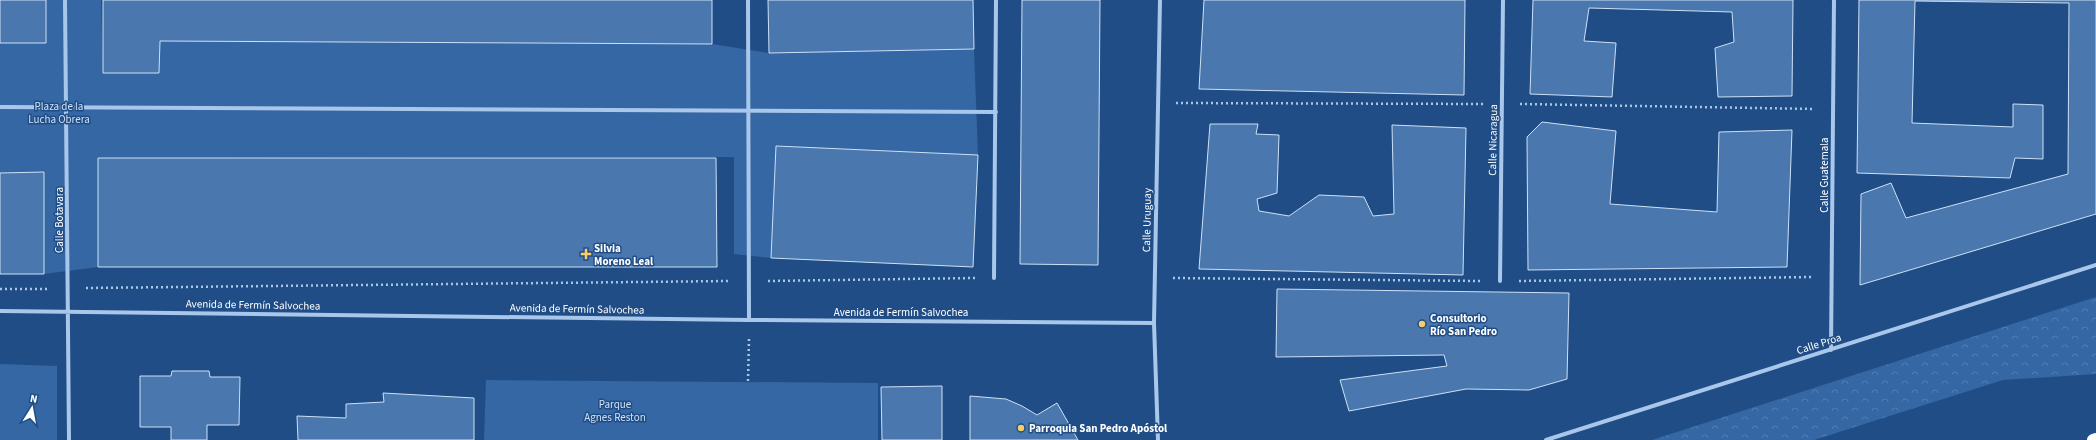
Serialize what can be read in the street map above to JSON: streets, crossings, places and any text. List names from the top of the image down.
{
  "streets": {
    "street": [
      "Calle Nicaragua",
      "Calle Guatemala",
      "Calle Botavara",
      "Calle Uruguay",
      "Avenida de Fermín Salvochea",
      "Calle Proa"
    ]
  },
  "crossings": [
    ["Calle Guatemala", "Calle Proa"],
    ["Calle Botavara", "Avenida de Fermín Salvochea"],
    ["Calle Uruguay", "Avenida de Fermín Salvochea"]
  ],
  "parks": ["Plaza de la Lucha Obrera", "Parque Agnes Reston"],
  "places": {
    "health": ["Silvia Moreno Leal"],
    "other": ["Consultorio Río San Pedro", "Parroquia San Pedro Apóstol"]
  },
  "north": "top"
}
